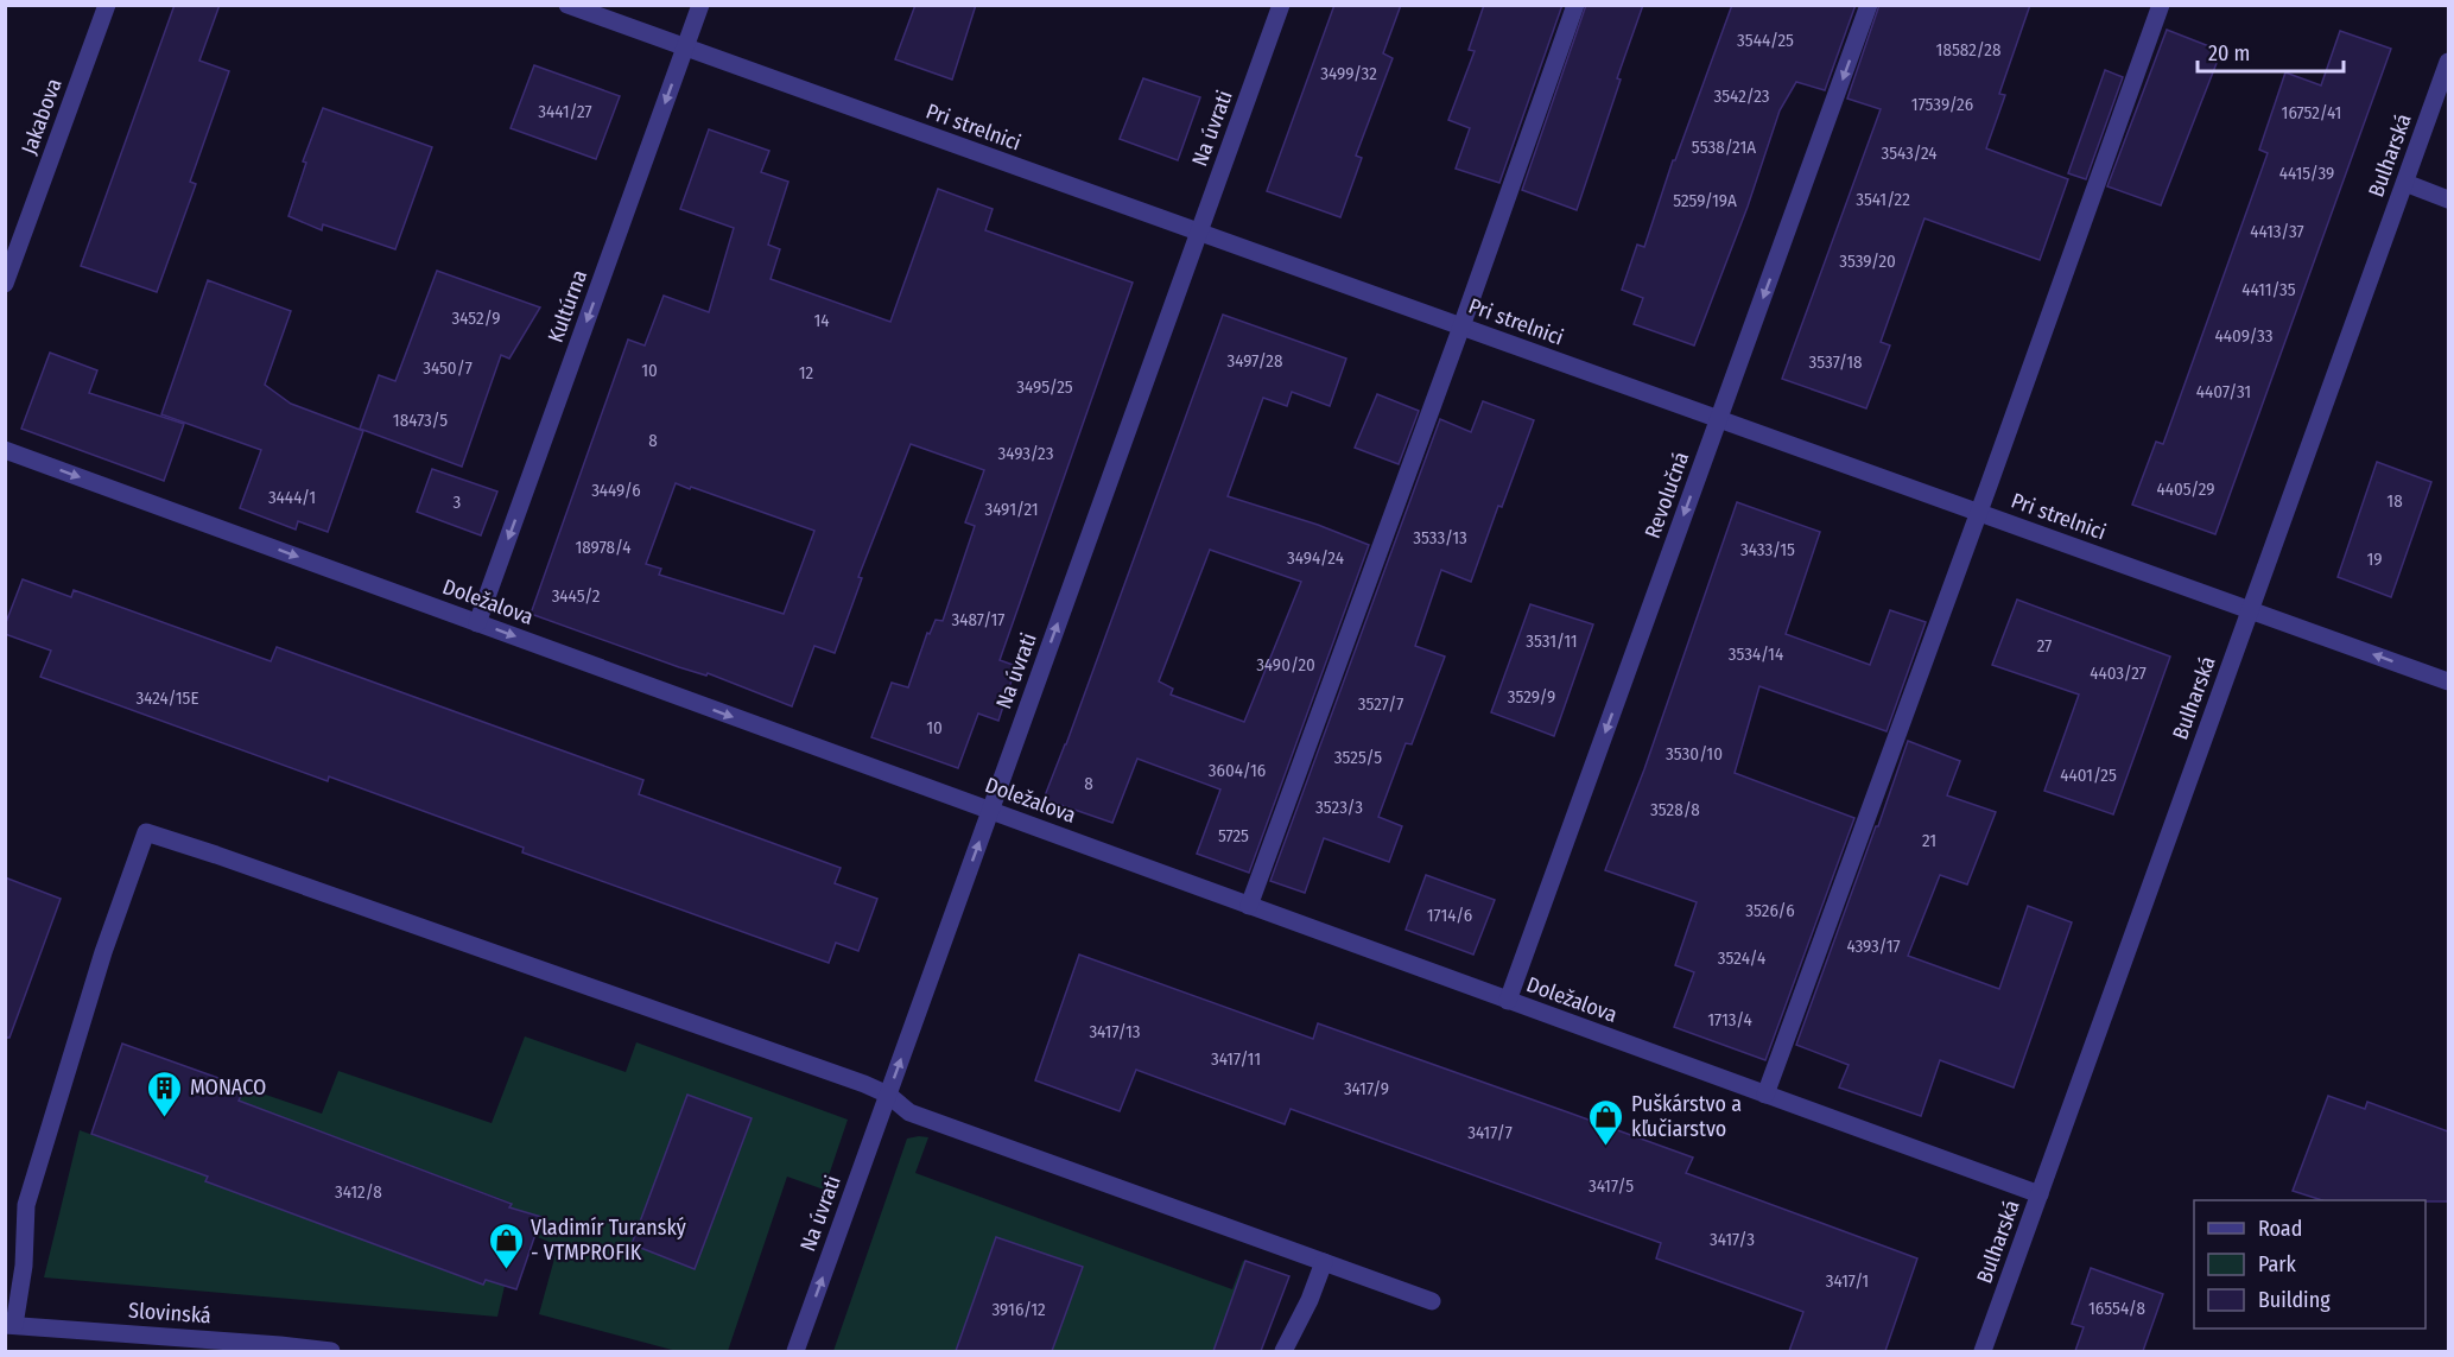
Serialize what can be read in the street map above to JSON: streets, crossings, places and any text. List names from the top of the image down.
{
  "streets": {
    "street": [
      "Jakabova",
      "Pri strelnici",
      "Na úvrati",
      "Bulharská",
      "Kultúrna",
      "Revolučná",
      "Doležalova",
      "Slovinská"
    ]
  },
  "crossings": [
    ["Pri strelnici", "Na úvrati"],
    ["Pri strelnici", "Bulharská"],
    ["Pri strelnici", "Kultúrna"],
    ["Pri strelnici", "Revolučná"],
    ["Na úvrati", "Doležalova"],
    ["Bulharská", "Doležalova"],
    ["Kultúrna", "Doležalova"],
    ["Revolučná", "Doležalova"]
  ],
  "one_way": [
    "Na úvrati",
    "Kultúrna",
    "Revolučná",
    "Doležalova"
  ],
  "places": {
    "building": ["MONACO"],
    "shop": ["Puškárstvo a kľučiarstvo", "Vladimír Turanský - VTMPROFIK"]
  },
  "house_numbers": [
    "3544/25",
    "18582/28",
    "3499/32",
    "3542/23",
    "17539/26",
    "3441/27",
    "16752/41",
    "5538/21A",
    "3543/24",
    "4415/39",
    "3541/22",
    "5259/19A",
    "4413/37",
    "3539/20",
    "4411/35",
    "3452/9",
    "14",
    "4409/33",
    "3497/28",
    "3537/18",
    "3450/7",
    "10",
    "12",
    "3495/25",
    "4407/31",
    "18473/5",
    "8",
    "3493/23",
    "4405/29",
    "3449/6",
    "3444/1",
    "18",
    "3",
    "3491/21",
    "3533/13",
    "18978/4",
    "3433/15",
    "3494/24",
    "19",
    "3445/2",
    "3487/17",
    "3531/11",
    "27",
    "3534/14",
    "3490/20",
    "4403/27",
    "3529/9",
    "3424/15E",
    "3527/7",
    "10",
    "3530/10",
    "3525/5",
    "3604/16",
    "4401/25",
    "8",
    "3523/3",
    "3528/8",
    "5725",
    "21",
    "3526/6",
    "1714/6",
    "4393/17",
    "3524/4",
    "1713/4",
    "3417/13",
    "3417/11",
    "3417/9",
    "3417/7",
    "3417/5",
    "3412/8",
    "3417/3",
    "3417/1",
    "16554/8",
    "3916/12"
  ],
  "legend": ["Road", "Park", "Building"],
  "scale_bar": "20 m"
}
